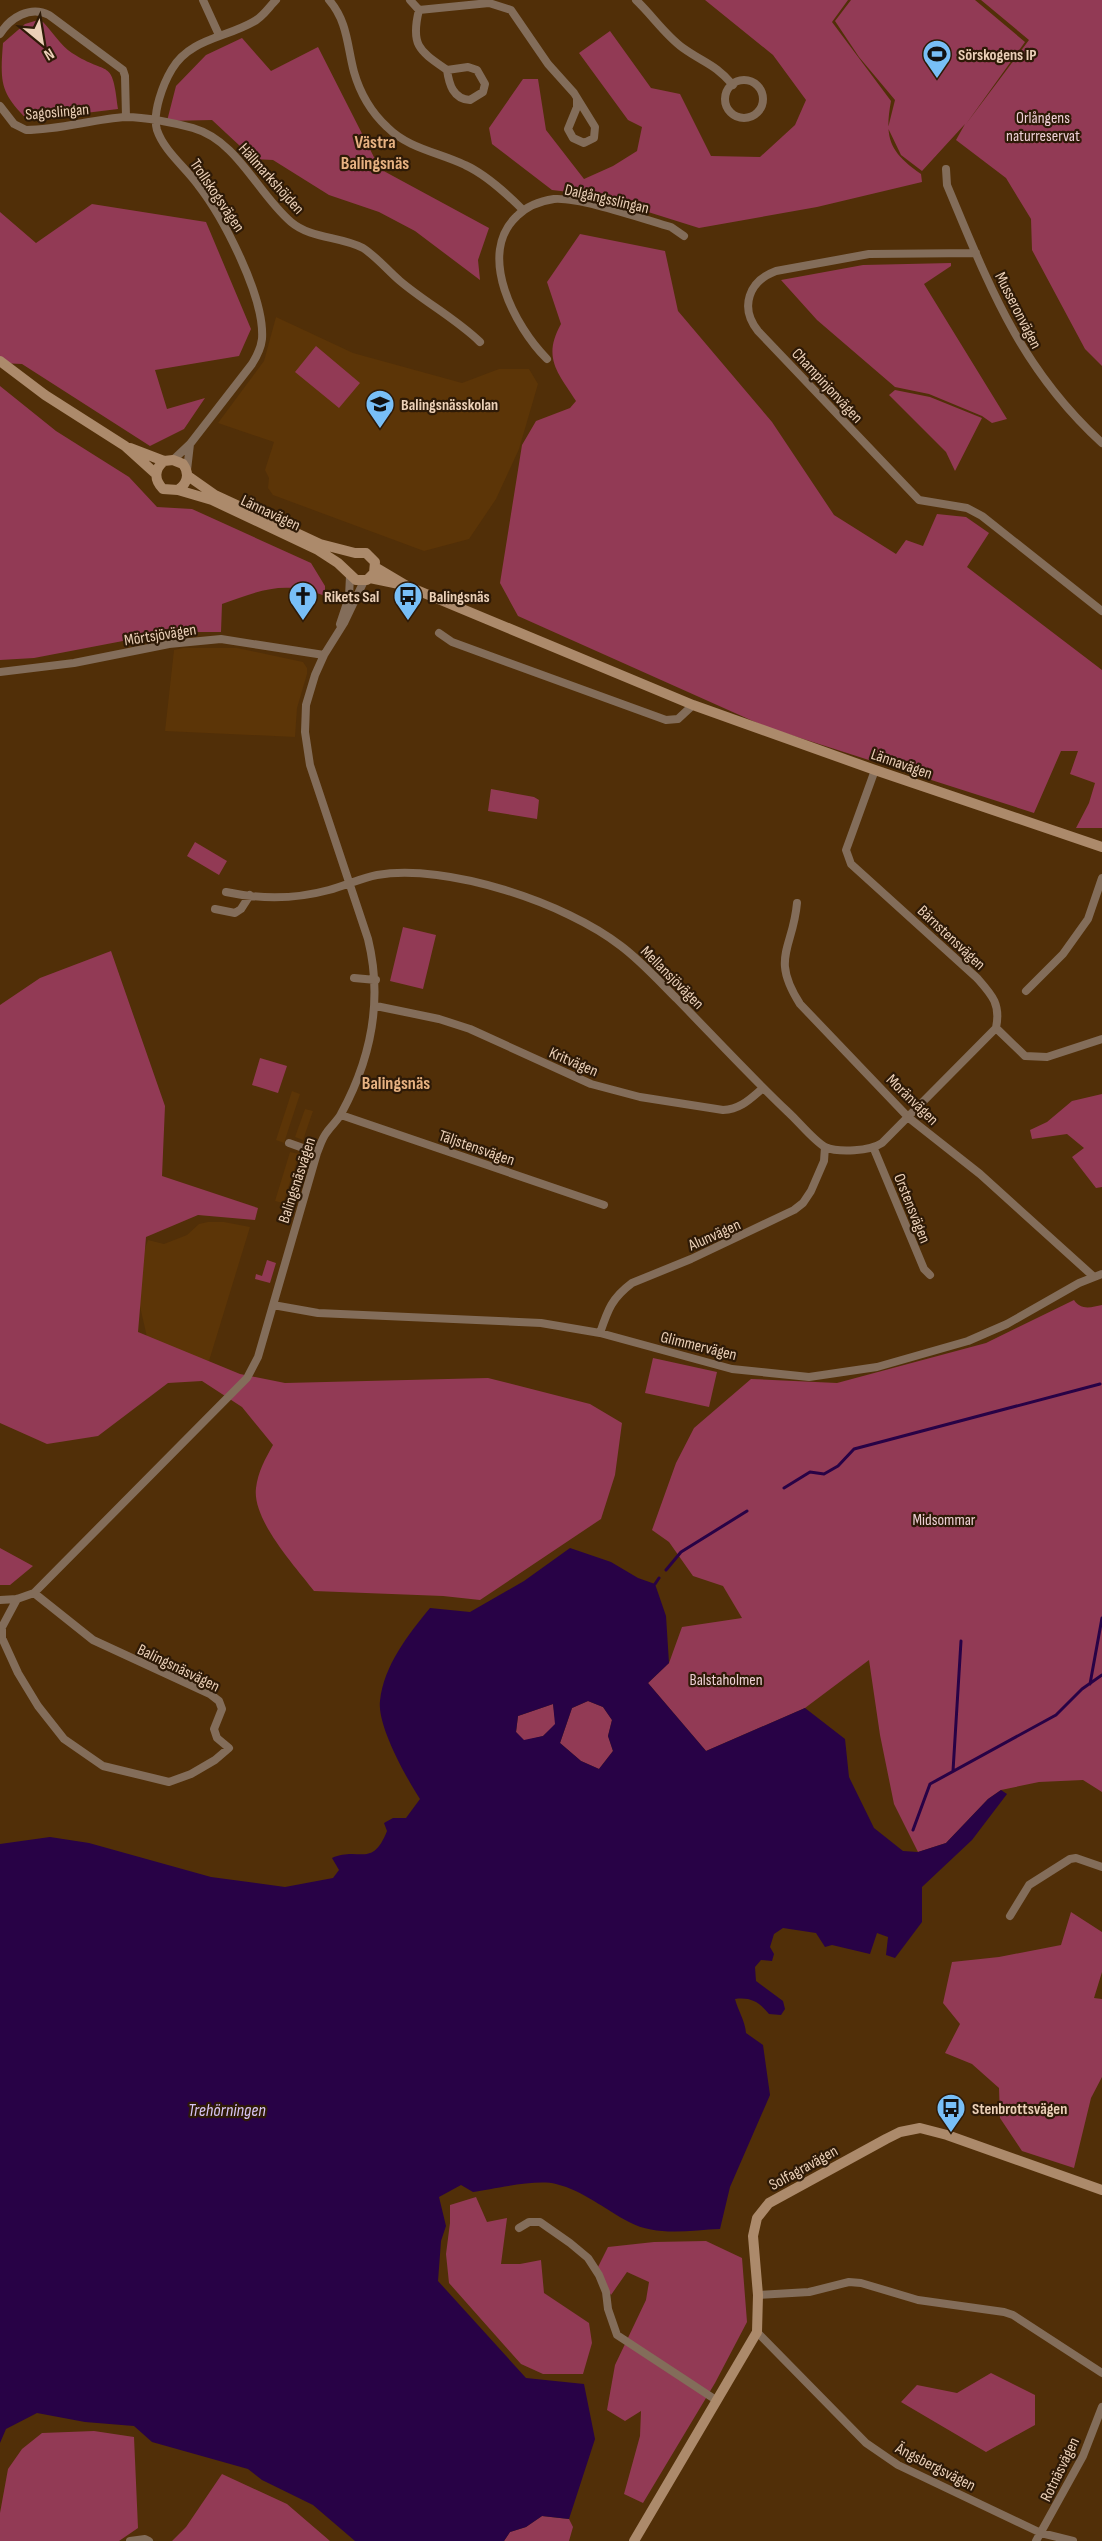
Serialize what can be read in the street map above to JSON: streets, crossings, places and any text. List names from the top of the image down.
{
  "streets": {
    "main road": ["Lännavägen", "Solfagravägen"],
    "street": [
      "Sagoslingan",
      "Hällmarkshöjden",
      "Trollskogsvägen",
      "Dalgångsslingan",
      "Musseronvägen",
      "Champinjonvägen",
      "Mörtsjövägen",
      "Bärnstensvägen",
      "Mellansjövägen",
      "Kritvägen",
      "Moränvägen",
      "Täljstensvägen",
      "Balingsnäsvägen",
      "Orstensvägen",
      "Alunvägen",
      "Glimmervägen",
      "Ängsbergsvägen",
      "Rotnäsvägen"
    ]
  },
  "crossings": [
    ["Sagoslingan", "Hällmarkshöjden"],
    ["Sagoslingan", "Trollskogsvägen"],
    ["Hällmarkshöjden", "Trollskogsvägen"],
    ["Trollskogsvägen", "Lännavägen"],
    ["Musseronvägen", "Champinjonvägen"],
    ["Lännavägen", "Bärnstensvägen"],
    ["Lännavägen", "Balingsnäsvägen"],
    ["Mörtsjövägen", "Balingsnäsvägen"],
    ["Mellansjövägen", "Kritvägen"],
    ["Mellansjövägen", "Balingsnäsvägen"],
    ["Mellansjövägen", "Alunvägen"],
    ["Kritvägen", "Balingsnäsvägen"],
    ["Moränvägen", "Glimmervägen"],
    ["Täljstensvägen", "Balingsnäsvägen"],
    ["Balingsnäsvägen", "Glimmervägen"],
    ["Alunvägen", "Glimmervägen"],
    ["Solfagravägen", "Ängsbergsvägen"],
    ["Ängsbergsvägen", "Rotnäsvägen"]
  ],
  "districts": ["Västra Balingsnäs", "Balingsnäs"],
  "water": ["Trehörningen"],
  "parks": ["Orlångens naturreservat", "Midsommar", "Balstaholmen"],
  "places": {
    "sports": ["Sörskogens IP"],
    "school or university": ["Balingsnässkolan"],
    "church": ["Rikets Sal"],
    "bus stop": ["Balingsnäs", "Stenbrottsvägen"]
  },
  "north": "bottom right"
}
